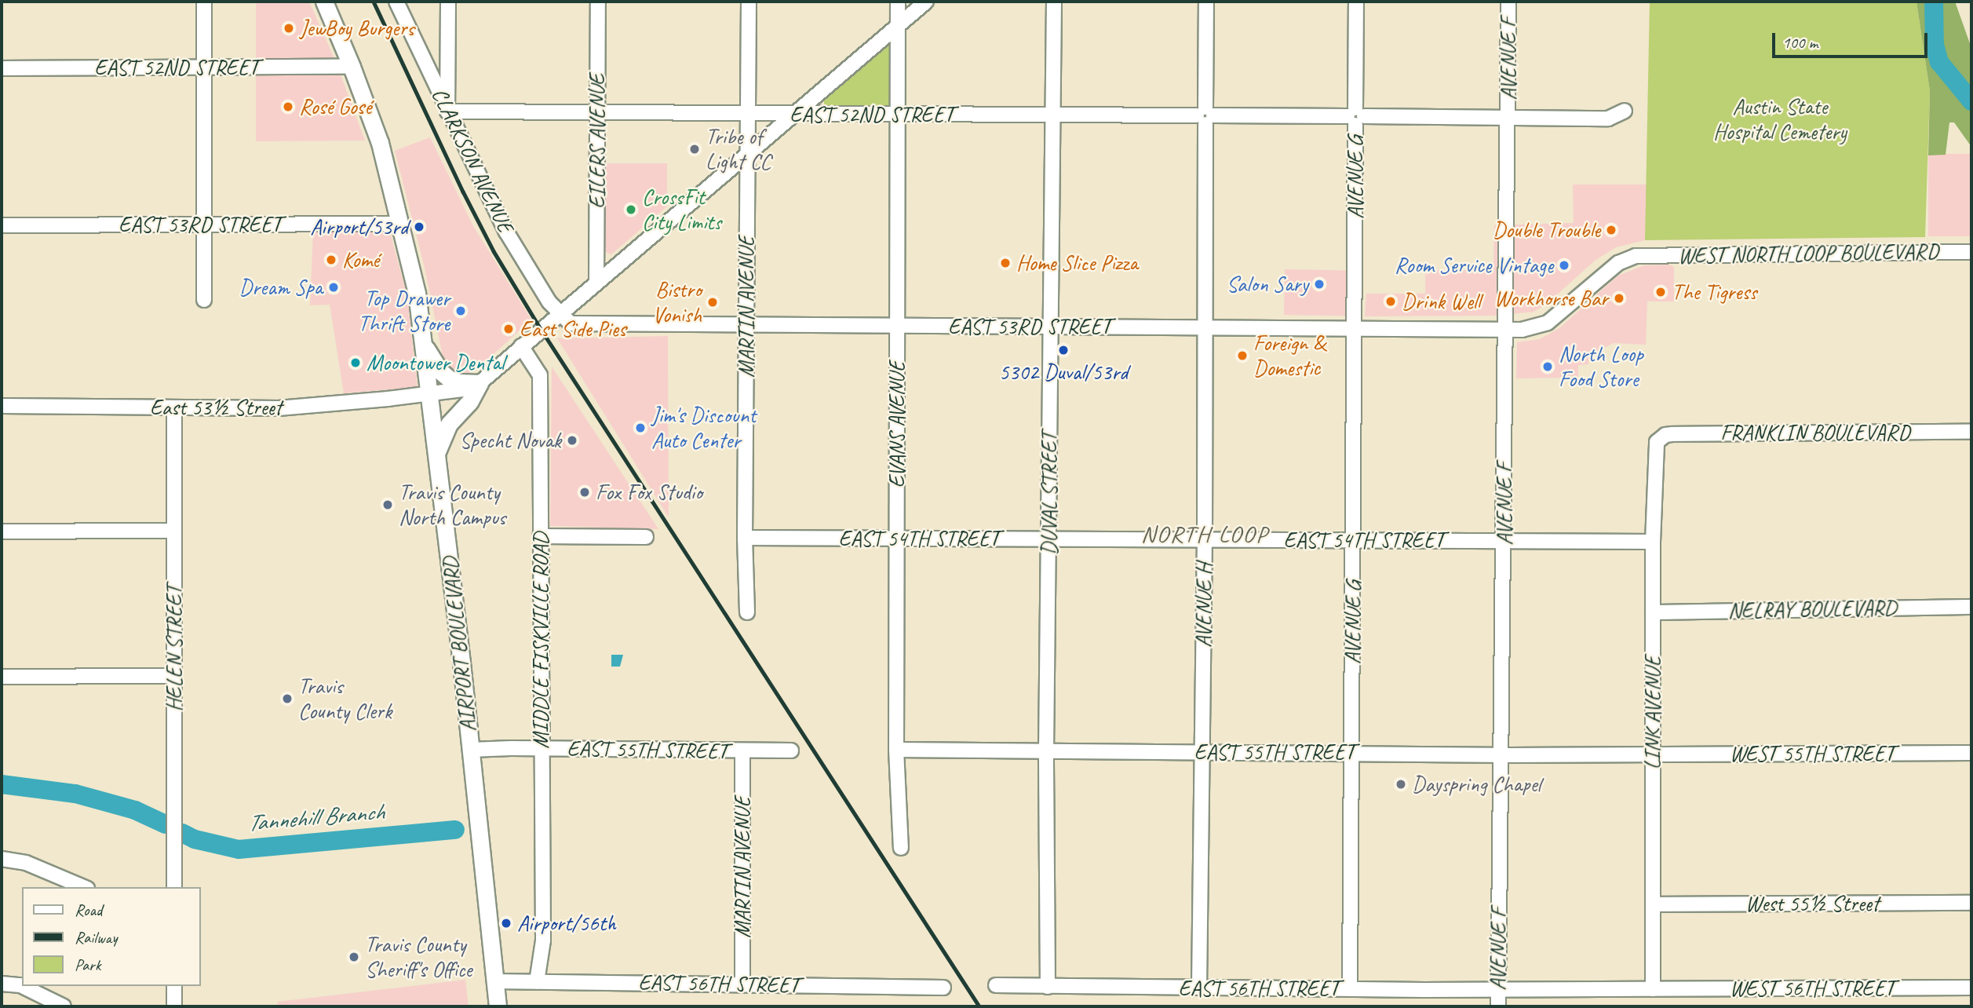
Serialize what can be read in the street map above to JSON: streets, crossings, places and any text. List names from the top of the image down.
{
  "streets": {
    "main road": ["AIRPORT BOULEVARD"],
    "street": [
      "AVENUE F",
      "EAST 52ND STREET",
      "EILERS AVENUE",
      "CLARKSON AVENUE",
      "AVENUE G",
      "EAST 53RD STREET",
      "WEST NORTH LOOP BOULEVARD",
      "MARTIN AVENUE",
      "East 53½ Street",
      "EVANS AVENUE",
      "FRANKLIN BOULEVARD",
      "DUVAL STREET",
      "EAST 54TH STREET",
      "AVENUE H",
      "NELRAY BOULEVARD",
      "MIDDLE FISKVILLE ROAD",
      "HELEN STREET",
      "LINK AVENUE",
      "EAST 55TH STREET",
      "WEST 55TH STREET",
      "West 55½ Street",
      "EAST 56TH STREET",
      "WEST 56TH STREET"
    ]
  },
  "crossings": [
    ["AVENUE F", "EAST 52ND STREET"],
    ["AVENUE F", "EAST 53RD STREET"],
    ["AVENUE F", "WEST NORTH LOOP BOULEVARD"],
    ["AVENUE F", "EAST 54TH STREET"],
    ["AVENUE F", "EAST 55TH STREET"],
    ["AVENUE F", "EAST 56TH STREET"],
    ["EAST 52ND STREET", "EILERS AVENUE"],
    ["EAST 52ND STREET", "CLARKSON AVENUE"],
    ["EAST 52ND STREET", "AVENUE G"],
    ["EAST 52ND STREET", "MARTIN AVENUE"],
    ["EAST 52ND STREET", "EVANS AVENUE"],
    ["EAST 52ND STREET", "DUVAL STREET"],
    ["EAST 52ND STREET", "AVENUE H"],
    ["EAST 52ND STREET", "AIRPORT BOULEVARD"],
    ["CLARKSON AVENUE", "EAST 53RD STREET"],
    ["AVENUE G", "EAST 53RD STREET"],
    ["AVENUE G", "EAST 54TH STREET"],
    ["AVENUE G", "EAST 55TH STREET"],
    ["AVENUE G", "EAST 56TH STREET"],
    ["EAST 53RD STREET", "WEST NORTH LOOP BOULEVARD"],
    ["EAST 53RD STREET", "MARTIN AVENUE"],
    ["EAST 53RD STREET", "EVANS AVENUE"],
    ["EAST 53RD STREET", "DUVAL STREET"],
    ["EAST 53RD STREET", "AVENUE H"],
    ["EAST 53RD STREET", "AIRPORT BOULEVARD"],
    ["MARTIN AVENUE", "EAST 54TH STREET"],
    ["MARTIN AVENUE", "EAST 55TH STREET"],
    ["MARTIN AVENUE", "EAST 56TH STREET"],
    ["East 53½ Street", "AIRPORT BOULEVARD"],
    ["East 53½ Street", "HELEN STREET"],
    ["EVANS AVENUE", "EAST 54TH STREET"],
    ["EVANS AVENUE", "EAST 55TH STREET"],
    ["FRANKLIN BOULEVARD", "LINK AVENUE"],
    ["DUVAL STREET", "EAST 54TH STREET"],
    ["DUVAL STREET", "EAST 55TH STREET"],
    ["DUVAL STREET", "EAST 56TH STREET"],
    ["EAST 54TH STREET", "AVENUE H"],
    ["EAST 54TH STREET", "LINK AVENUE"],
    ["AVENUE H", "EAST 55TH STREET"],
    ["AVENUE H", "EAST 56TH STREET"],
    ["NELRAY BOULEVARD", "LINK AVENUE"],
    ["MIDDLE FISKVILLE ROAD", "EAST 55TH STREET"],
    ["MIDDLE FISKVILLE ROAD", "EAST 56TH STREET"],
    ["AIRPORT BOULEVARD", "EAST 55TH STREET"],
    ["AIRPORT BOULEVARD", "EAST 56TH STREET"],
    ["LINK AVENUE", "EAST 55TH STREET"],
    ["LINK AVENUE", "WEST 55TH STREET"],
    ["LINK AVENUE", "West 55½ Street"],
    ["LINK AVENUE", "EAST 56TH STREET"],
    ["LINK AVENUE", "WEST 56TH STREET"],
    ["EAST 55TH STREET", "WEST 55TH STREET"],
    ["EAST 56TH STREET", "WEST 56TH STREET"]
  ],
  "districts": ["NORTH LOOP"],
  "water": ["Tannehill Branch"],
  "parks": ["Austin State Hospital Cemetery"],
  "places": [
    "JewBoy Burgers",
    "Rosé Gosé",
    "Tribe of Light CC",
    "CrossFit City Limits",
    "Airport/53rd",
    "Double Trouble",
    "Komé",
    "Home Slice Pizza",
    "Room Service Vintage",
    "Salon Sary",
    "Dream Spa",
    "The Tigress",
    "Workhorse Bar",
    "Drink Well",
    "Bistro Vonish",
    "Top Drawer Thrift Store",
    "East Side Pies",
    "5302 Duval/53rd",
    "Foreign & Domestic",
    "Moontower Dental",
    "North Loop Food Store",
    "Jim's Discount Auto Center",
    "Specht Novak",
    "Fox Fox Studio",
    "Travis County North Campus",
    "Travis County Clerk",
    "Dayspring Chapel",
    "Airport/56th",
    "Travis County Sheriff's Office"
  ],
  "legend": ["Road", "Railway", "Park"],
  "scale_bar": "100 m"
}
